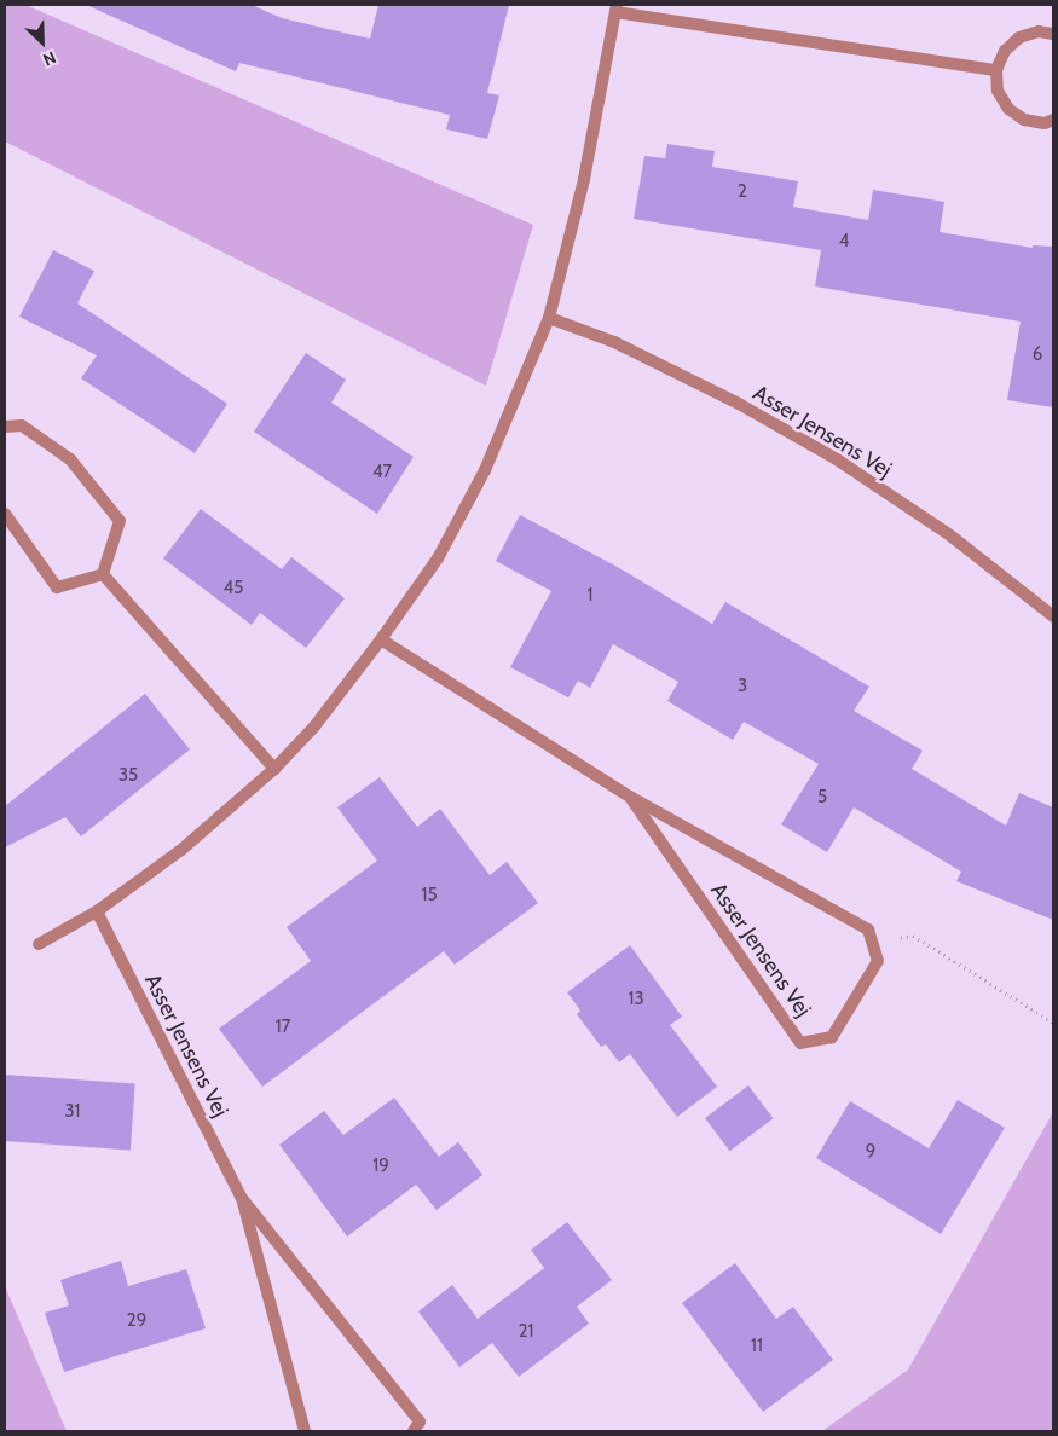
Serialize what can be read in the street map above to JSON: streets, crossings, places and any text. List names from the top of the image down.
{
  "streets": {
    "street": ["Asser Jensens Vej"]
  },
  "house_numbers": [
    "2",
    "4",
    "6",
    "47",
    "45",
    "1",
    "3",
    "35",
    "5",
    "15",
    "13",
    "17",
    "31",
    "9",
    "19",
    "29",
    "21",
    "11"
  ],
  "north": "bottom right"
}
